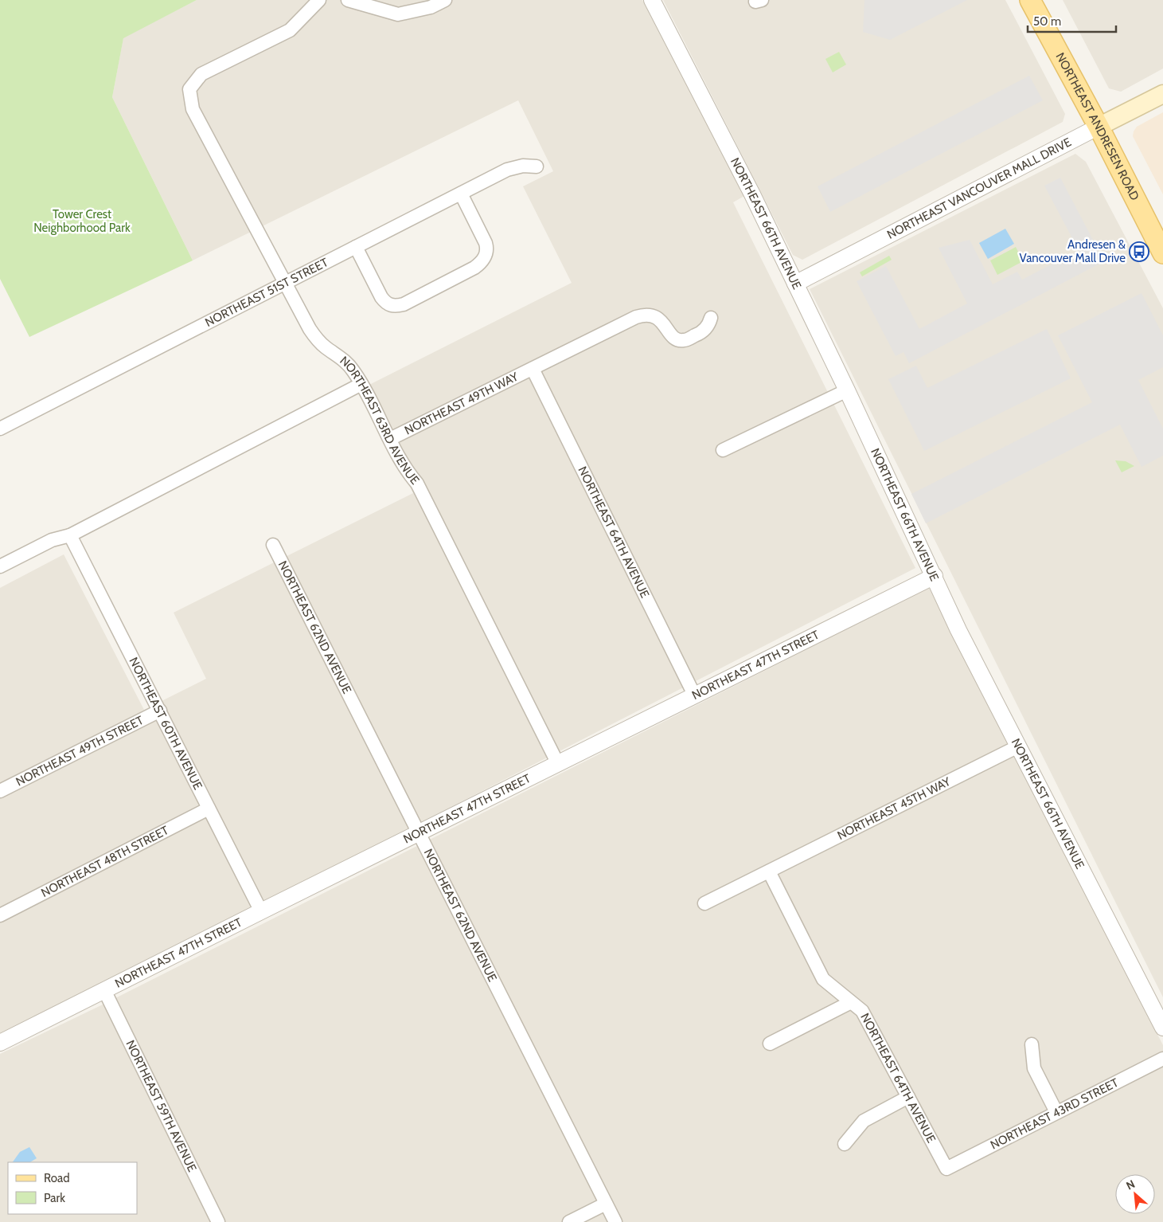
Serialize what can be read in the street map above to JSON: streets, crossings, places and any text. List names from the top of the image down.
{
  "streets": {
    "main road": ["NORTHEAST ANDRESEN ROAD", "NORTHEAST VANCOUVER MALL DRIVE"],
    "street": [
      "NORTHEAST 66TH AVENUE",
      "NORTHEAST 51ST STREET",
      "NORTHEAST 49TH WAY",
      "NORTHEAST 63RD AVENUE",
      "NORTHEAST 64TH AVENUE",
      "NORTHEAST 62ND AVENUE",
      "NORTHEAST 47TH STREET",
      "NORTHEAST 60TH AVENUE",
      "NORTHEAST 49TH STREET",
      "NORTHEAST 45TH WAY",
      "NORTHEAST 48TH STREET",
      "NORTHEAST 59TH AVENUE",
      "NORTHEAST 43RD STREET"
    ]
  },
  "crossings": [
    ["NORTHEAST ANDRESEN ROAD", "NORTHEAST VANCOUVER MALL DRIVE"],
    ["NORTHEAST VANCOUVER MALL DRIVE", "NORTHEAST 66TH AVENUE"],
    ["NORTHEAST 66TH AVENUE", "NORTHEAST 47TH STREET"],
    ["NORTHEAST 66TH AVENUE", "NORTHEAST 45TH WAY"],
    ["NORTHEAST 51ST STREET", "NORTHEAST 63RD AVENUE"],
    ["NORTHEAST 49TH WAY", "NORTHEAST 63RD AVENUE"],
    ["NORTHEAST 49TH WAY", "NORTHEAST 64TH AVENUE"],
    ["NORTHEAST 63RD AVENUE", "NORTHEAST 47TH STREET"],
    ["NORTHEAST 64TH AVENUE", "NORTHEAST 47TH STREET"],
    ["NORTHEAST 64TH AVENUE", "NORTHEAST 45TH WAY"],
    ["NORTHEAST 64TH AVENUE", "NORTHEAST 43RD STREET"],
    ["NORTHEAST 62ND AVENUE", "NORTHEAST 47TH STREET"],
    ["NORTHEAST 47TH STREET", "NORTHEAST 60TH AVENUE"],
    ["NORTHEAST 47TH STREET", "NORTHEAST 59TH AVENUE"],
    ["NORTHEAST 60TH AVENUE", "NORTHEAST 49TH STREET"],
    ["NORTHEAST 60TH AVENUE", "NORTHEAST 48TH STREET"]
  ],
  "parks": ["Tower Crest Neighborhood Park"],
  "places": {
    "bus stop": ["Andresen & Vancouver Mall Drive"]
  },
  "legend": ["Road", "Park"],
  "scale_bar": "50 m",
  "north": "top left"
}
